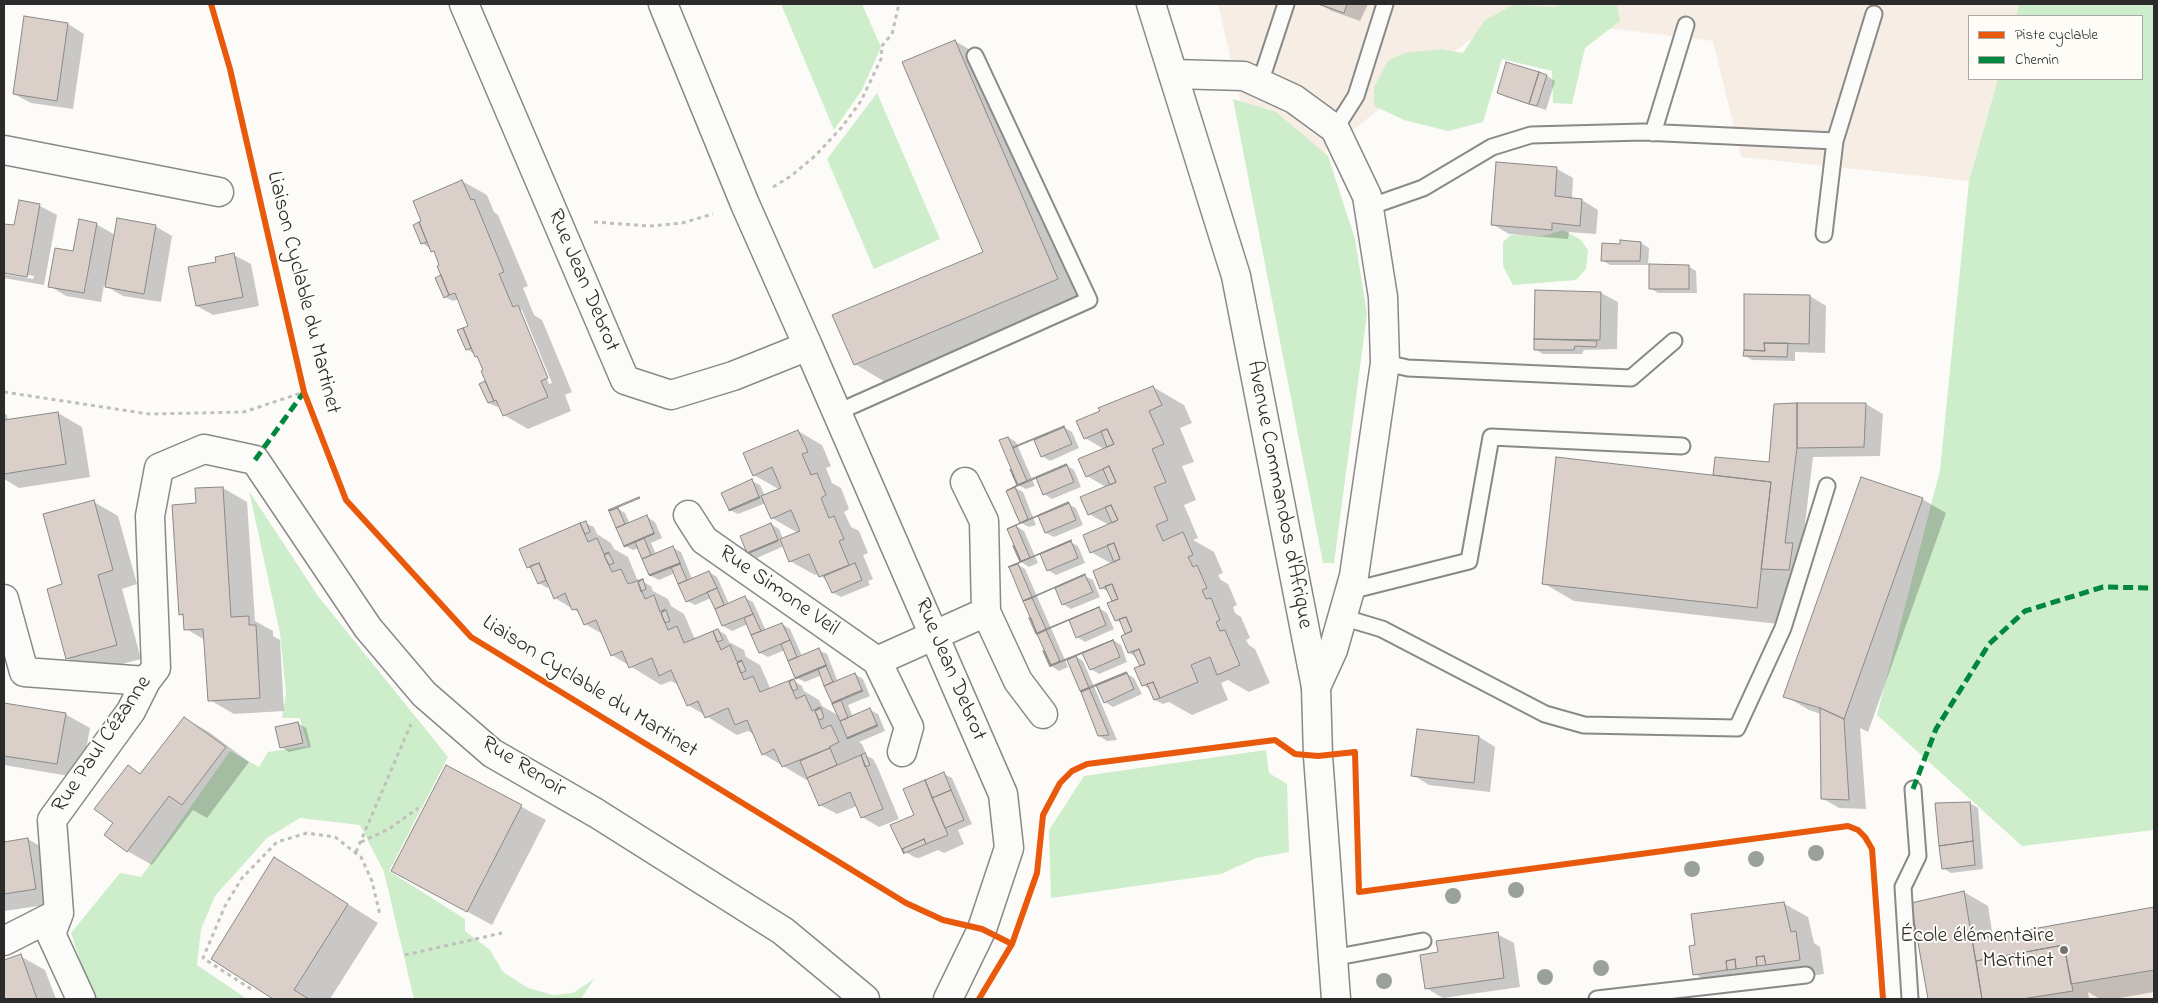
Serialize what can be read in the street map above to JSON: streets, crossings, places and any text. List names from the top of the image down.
{
  "streets": {
    "street": [
      "Rue Jean Debrot",
      "Avenue Commandos d'Afrique",
      "Rue Simone Veil",
      "Rue Paul Cézanne",
      "Rue Renoir"
    ],
    "cycle path": ["Liaison Cyclable du Martinet"]
  },
  "crossings": [
    ["Rue Paul Cézanne", "Rue Renoir"]
  ],
  "places": ["École élémentaire Martinet"],
  "legend": ["Piste cyclable", "Chemin"]
}
